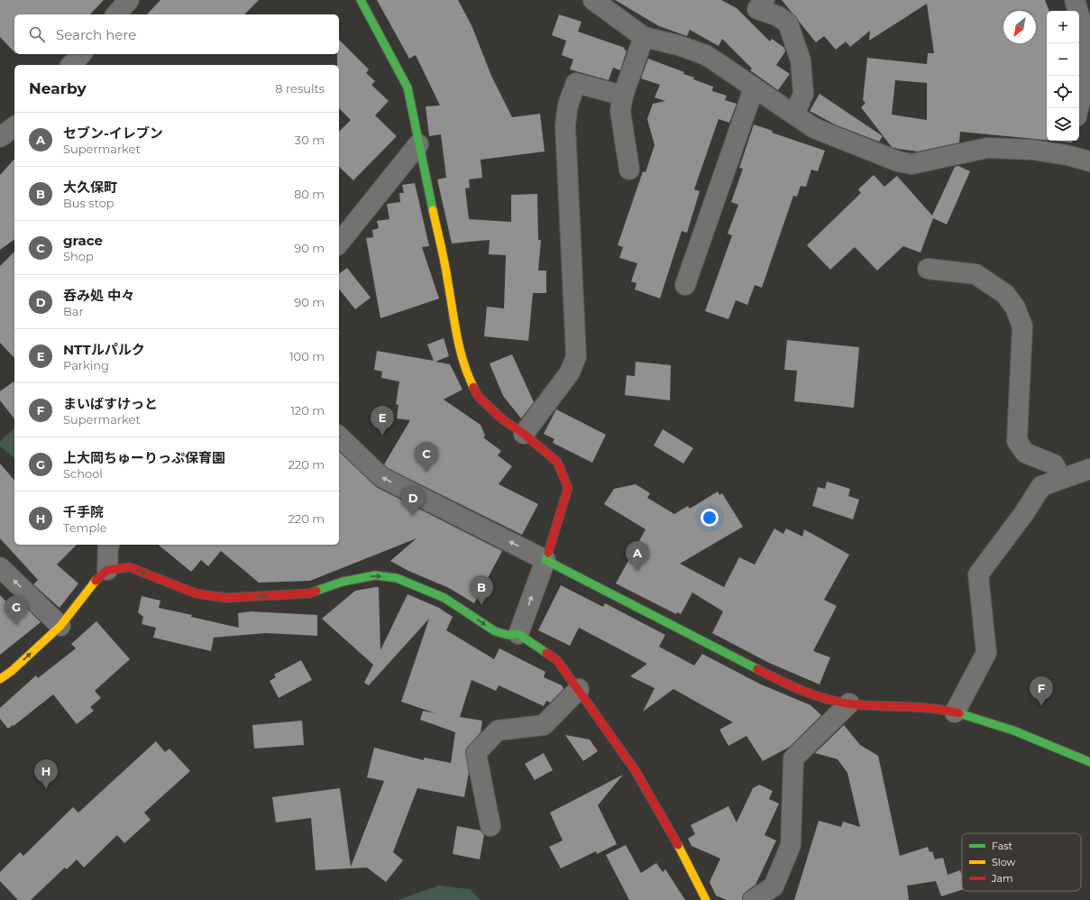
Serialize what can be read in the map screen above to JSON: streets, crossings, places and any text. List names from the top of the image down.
{
  "legend": ["Fast", "Slow", "Jam"],
  "north": "bottom left",
  "page": {
    "map_buttons": ["+", "−"],
    "search": "Search here",
    "heading": ["Nearby", "8 results"],
    "list": [
      {
        "mark": "A",
        "name": "セブン-イレブン",
        "note": "Supermarket",
        "value": "30 m"
      },
      {
        "mark": "B",
        "name": "大久保町",
        "note": "Bus stop",
        "value": "80 m"
      },
      {
        "mark": "C",
        "name": "grace",
        "note": "Shop",
        "value": "90 m"
      },
      {
        "mark": "D",
        "name": "呑み処 中々",
        "note": "Bar",
        "value": "90 m"
      },
      {
        "mark": "E",
        "name": "NTTルパルク",
        "note": "Parking",
        "value": "100 m"
      },
      {
        "mark": "F",
        "name": "まいばすけっと",
        "note": "Supermarket",
        "value": "120 m"
      },
      {
        "mark": "G",
        "name": "上大岡ちゅーりっぷ保育園",
        "note": "School",
        "value": "220 m"
      },
      {
        "mark": "H",
        "name": "千手院",
        "note": "Temple",
        "value": "220 m"
      }
    ],
    "pins": [
      "E",
      "C",
      "D",
      "A",
      "B",
      "G",
      "F",
      "H"
    ]
  }
}
